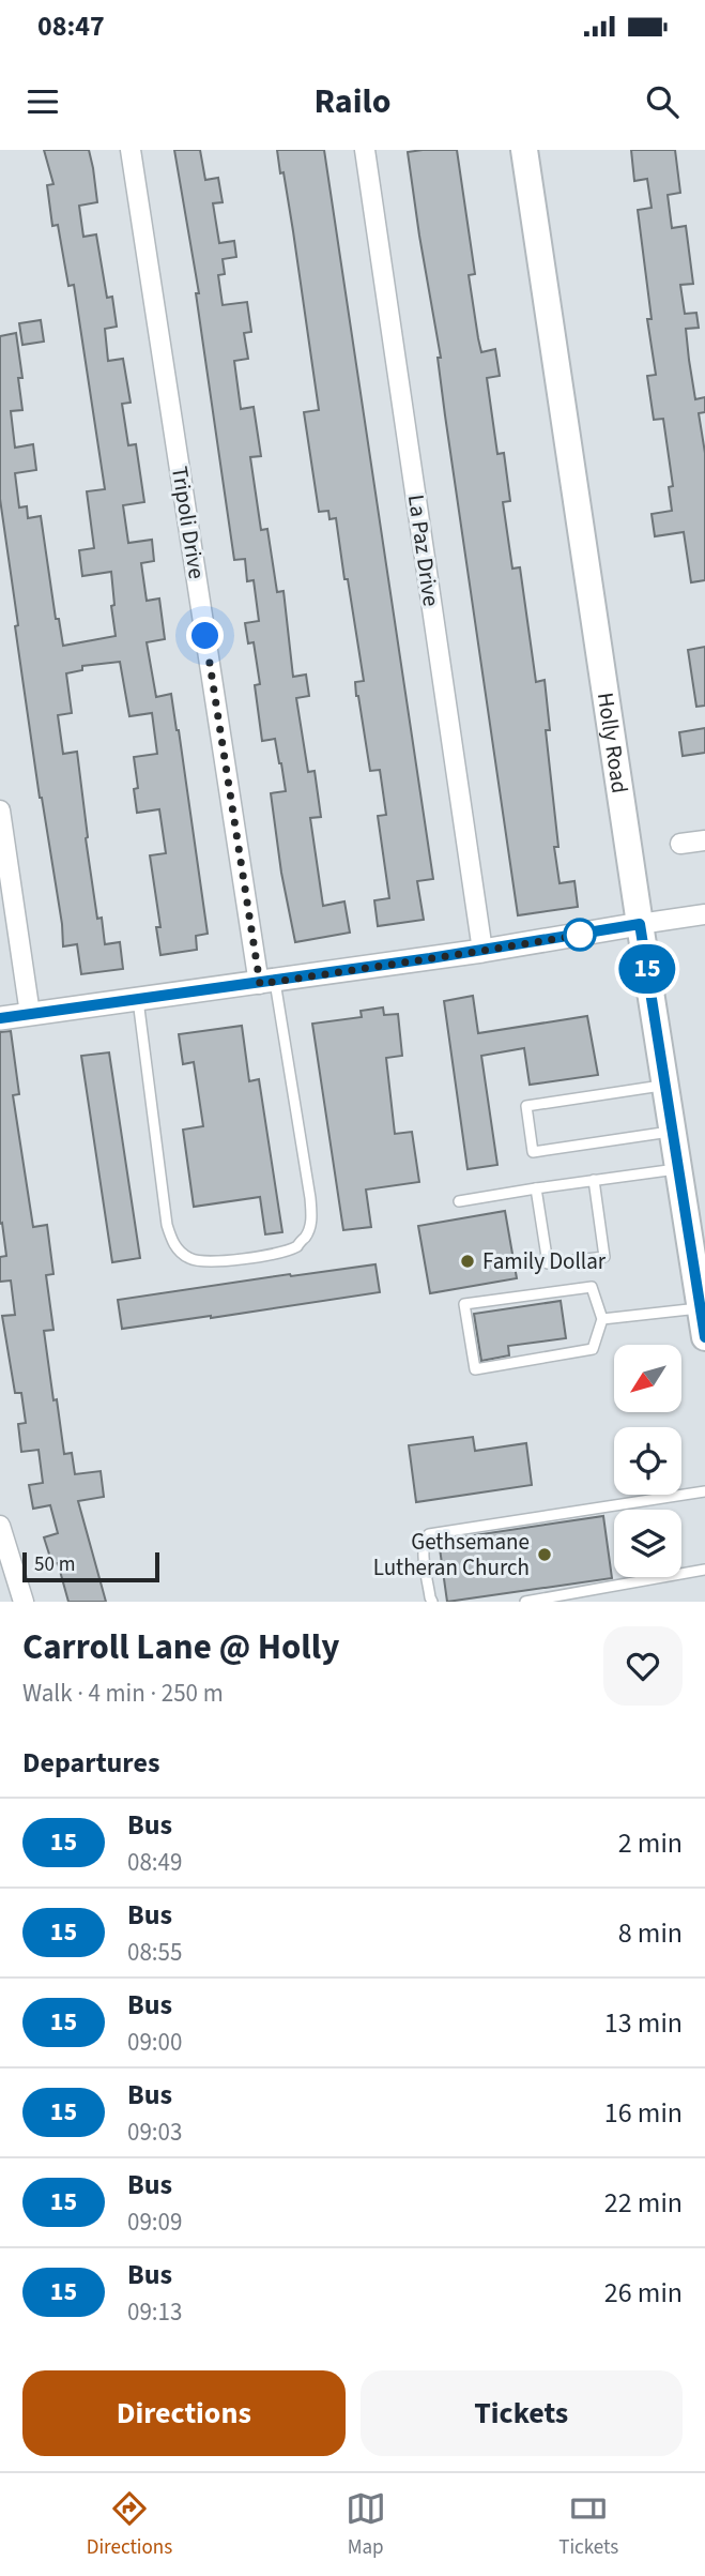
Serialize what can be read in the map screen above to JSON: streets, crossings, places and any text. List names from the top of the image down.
{
  "streets": {
    "main road": ["Holly Road"],
    "street": ["Tripoli Drive", "La Paz Drive"]
  },
  "places": ["Family Dollar", "Gethsemane Lutheran Church"],
  "lines": ["bus line 15"],
  "scale_bar": "50 m",
  "north": "bottom left",
  "page": {
    "status": "08:47",
    "header": "Railo",
    "on_map": "15",
    "scale": "50 m",
    "heading": [
      ["Carroll Lane @ Holly", "Walk · 4 min · 250 m"],
      "Departures"
    ],
    "list": [
      {
        "mark": "15",
        "name": "Bus",
        "note": "08:49",
        "value": "2 min"
      },
      {
        "mark": "15",
        "name": "Bus",
        "note": "08:55",
        "value": "8 min"
      },
      {
        "mark": "15",
        "name": "Bus",
        "note": "09:00",
        "value": "13 min"
      },
      {
        "mark": "15",
        "name": "Bus",
        "note": "09:03",
        "value": "16 min"
      },
      {
        "mark": "15",
        "name": "Bus",
        "note": "09:09",
        "value": "22 min"
      },
      {
        "mark": "15",
        "name": "Bus",
        "note": "09:13",
        "value": "26 min"
      }
    ],
    "buttons": ["Directions", "Tickets"],
    "tabs": ["Directions", "Map", "Tickets"]
  }
}
